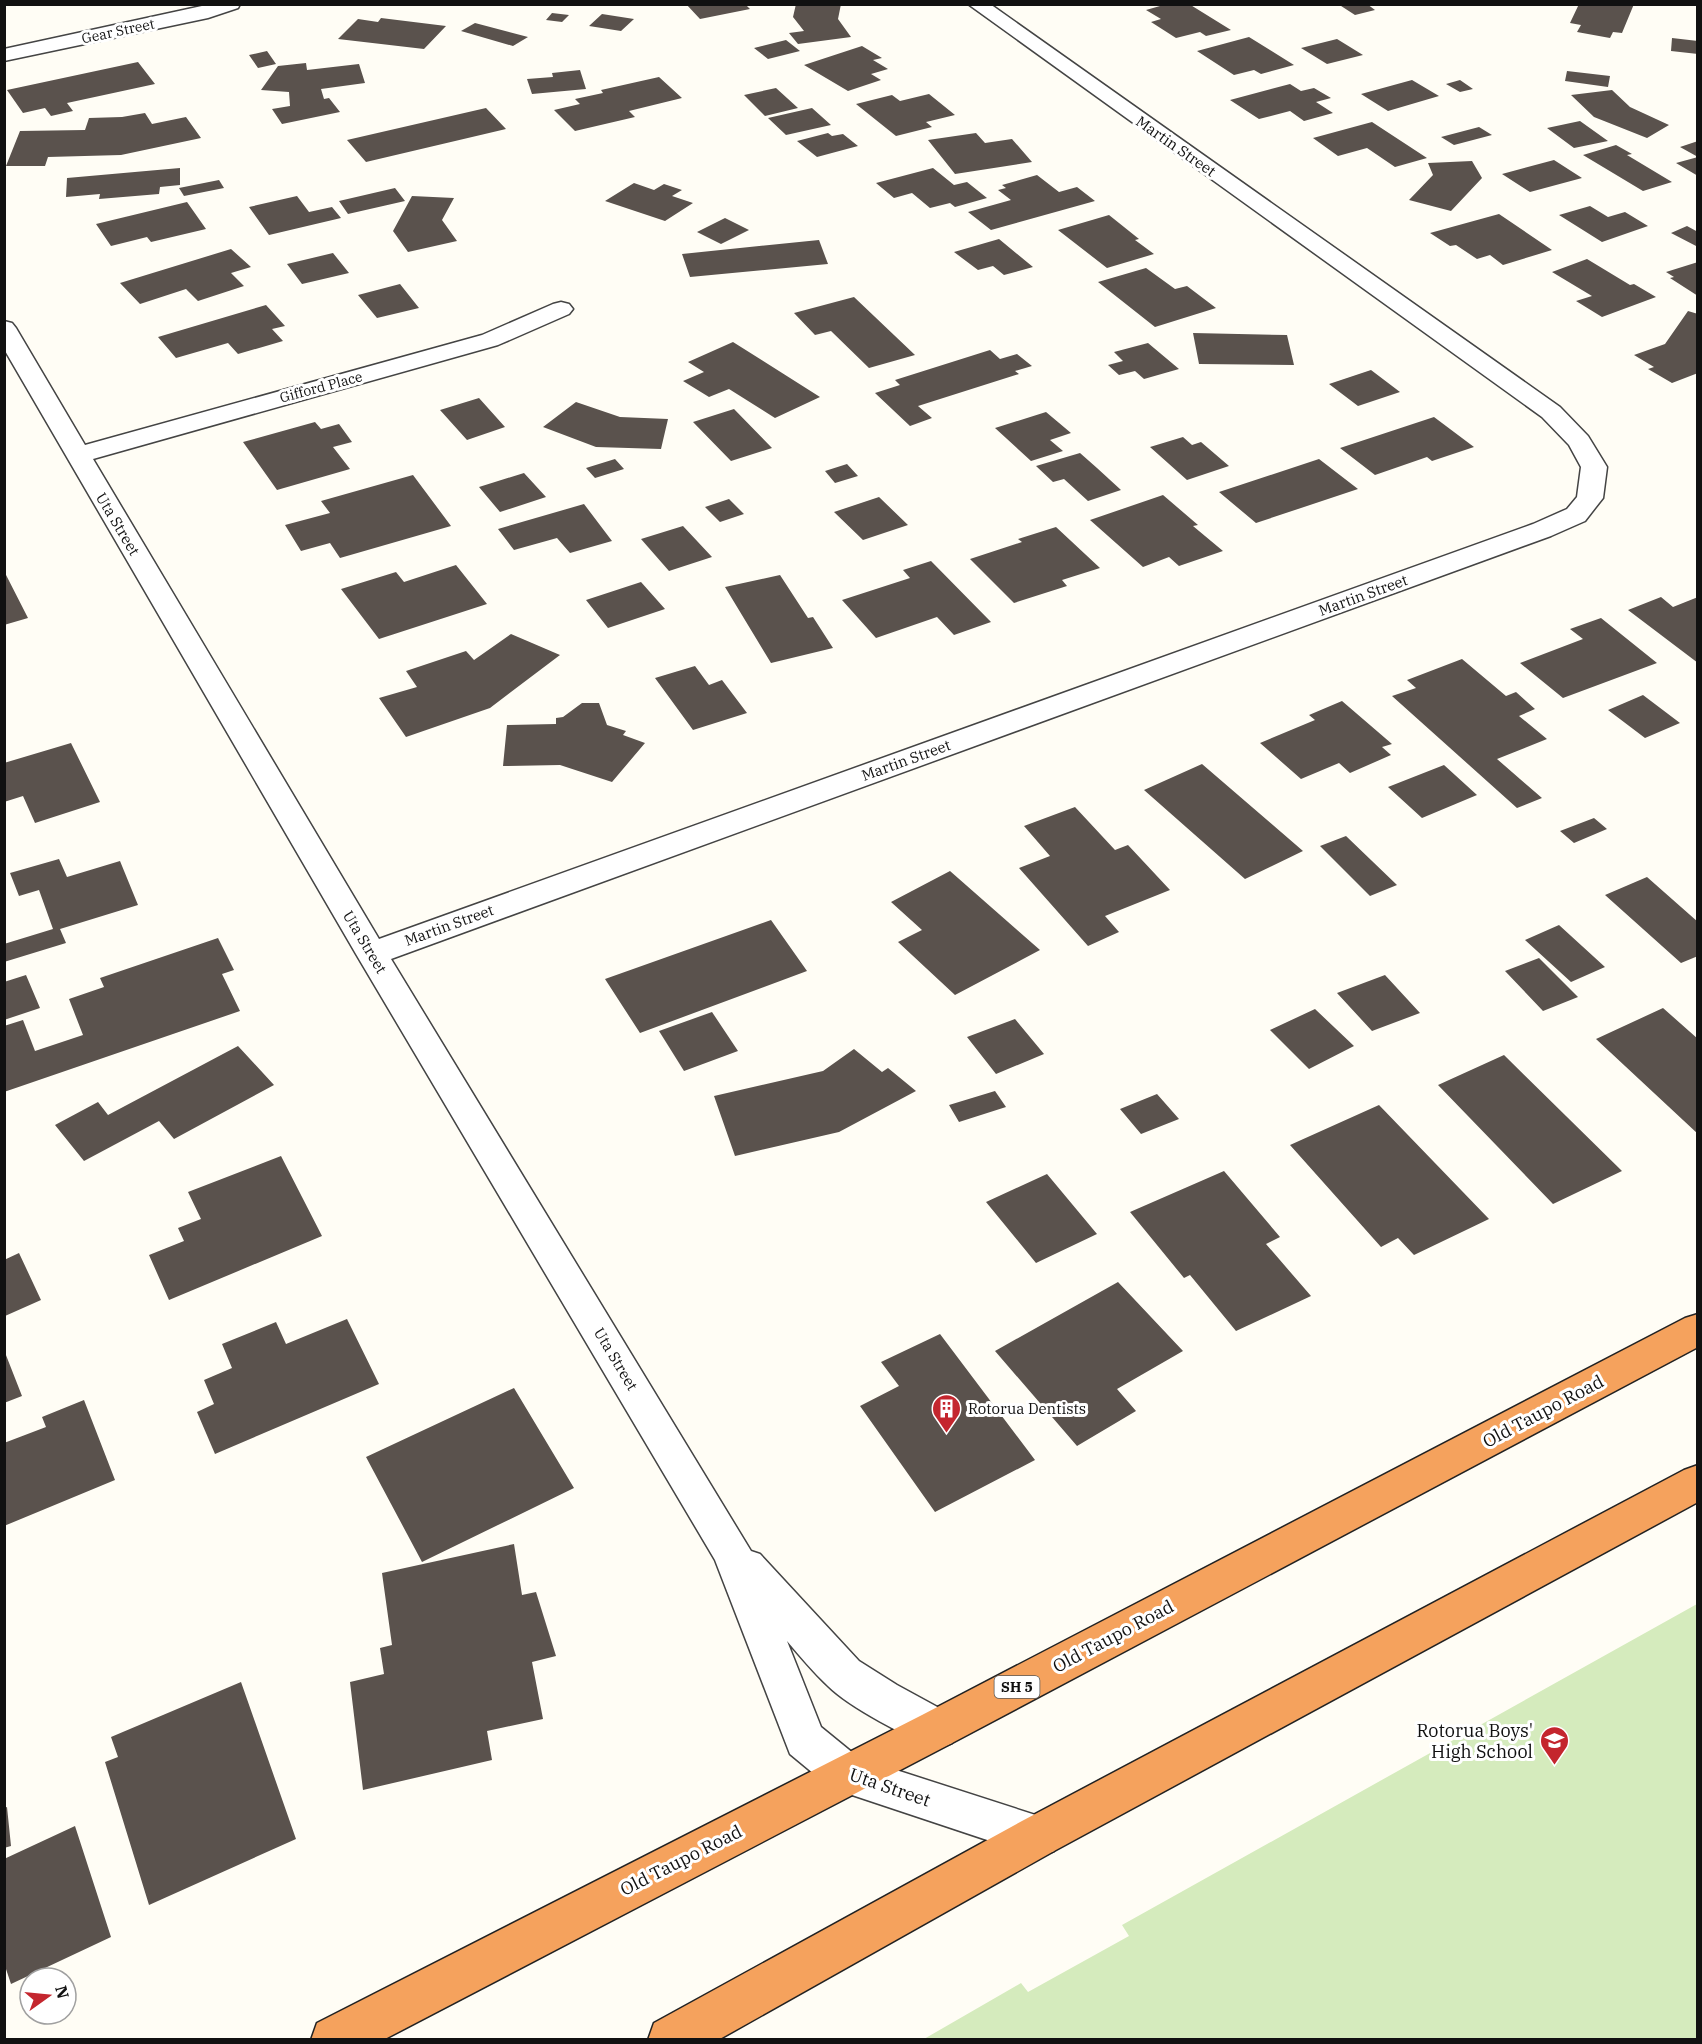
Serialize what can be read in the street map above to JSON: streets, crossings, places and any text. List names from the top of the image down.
{
  "streets": {
    "highway": ["Old Taupo Road", "SH 5"],
    "street": [
      "Gear Street",
      "Martin Street",
      "Gifford Place",
      "Uta Street"
    ]
  },
  "crossings": [
    ["Martin Street", "Uta Street"],
    ["Gifford Place", "Uta Street"],
    ["Uta Street", "Old Taupo Road"]
  ],
  "places": {
    "building": ["Rotorua Dentists"],
    "school or university": ["Rotorua Boys' High School"]
  },
  "north": "right"
}
